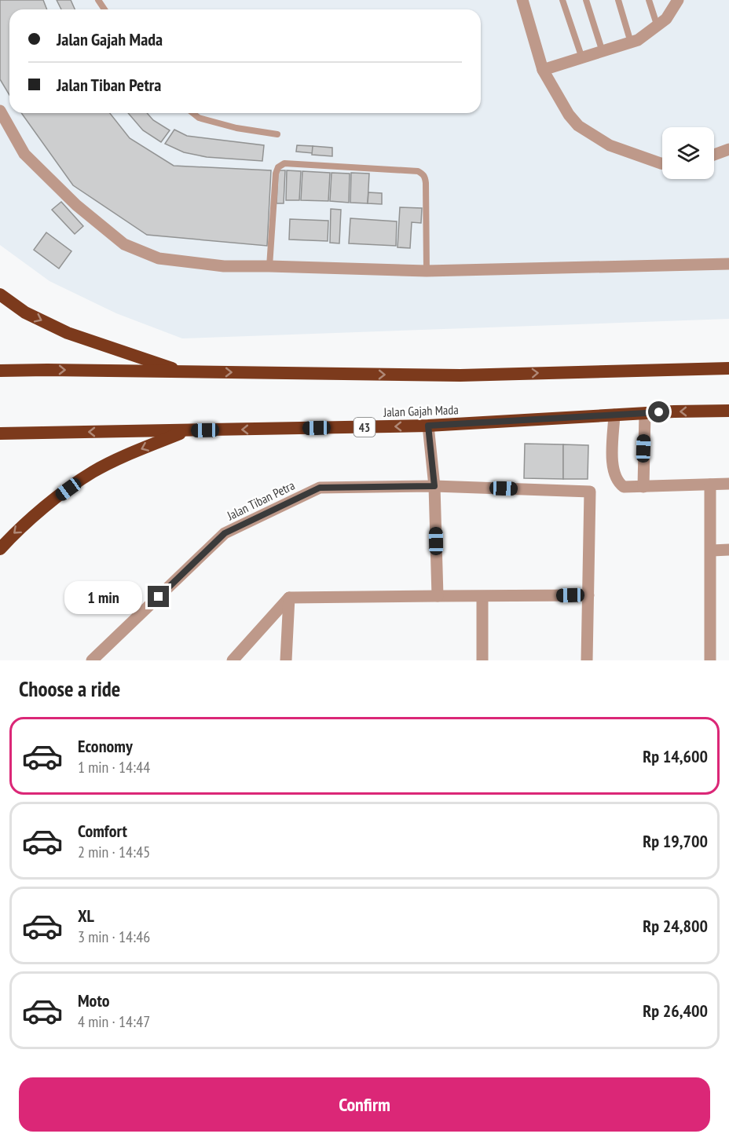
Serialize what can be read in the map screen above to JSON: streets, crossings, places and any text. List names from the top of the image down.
{
  "streets": {
    "highway": ["Jalan Gajah Mada", "43"],
    "street": ["Jalan Tiban Petra"]
  },
  "page": {
    "banner": ["Jalan Gajah Mada", "Jalan Tiban Petra"],
    "bubble": "1 min",
    "heading": "Choose a ride",
    "list": [
      {
        "name": "Economy",
        "note": "1 min · 14:44",
        "value": "Rp 14,600"
      },
      {
        "name": "Comfort",
        "note": "2 min · 14:45",
        "value": "Rp 19,700"
      },
      {
        "name": "XL",
        "note": "3 min · 14:46",
        "value": "Rp 24,800"
      },
      {
        "name": "Moto",
        "note": "4 min · 14:47",
        "value": "Rp 26,400"
      }
    ],
    "buttons": "Confirm"
  }
}
